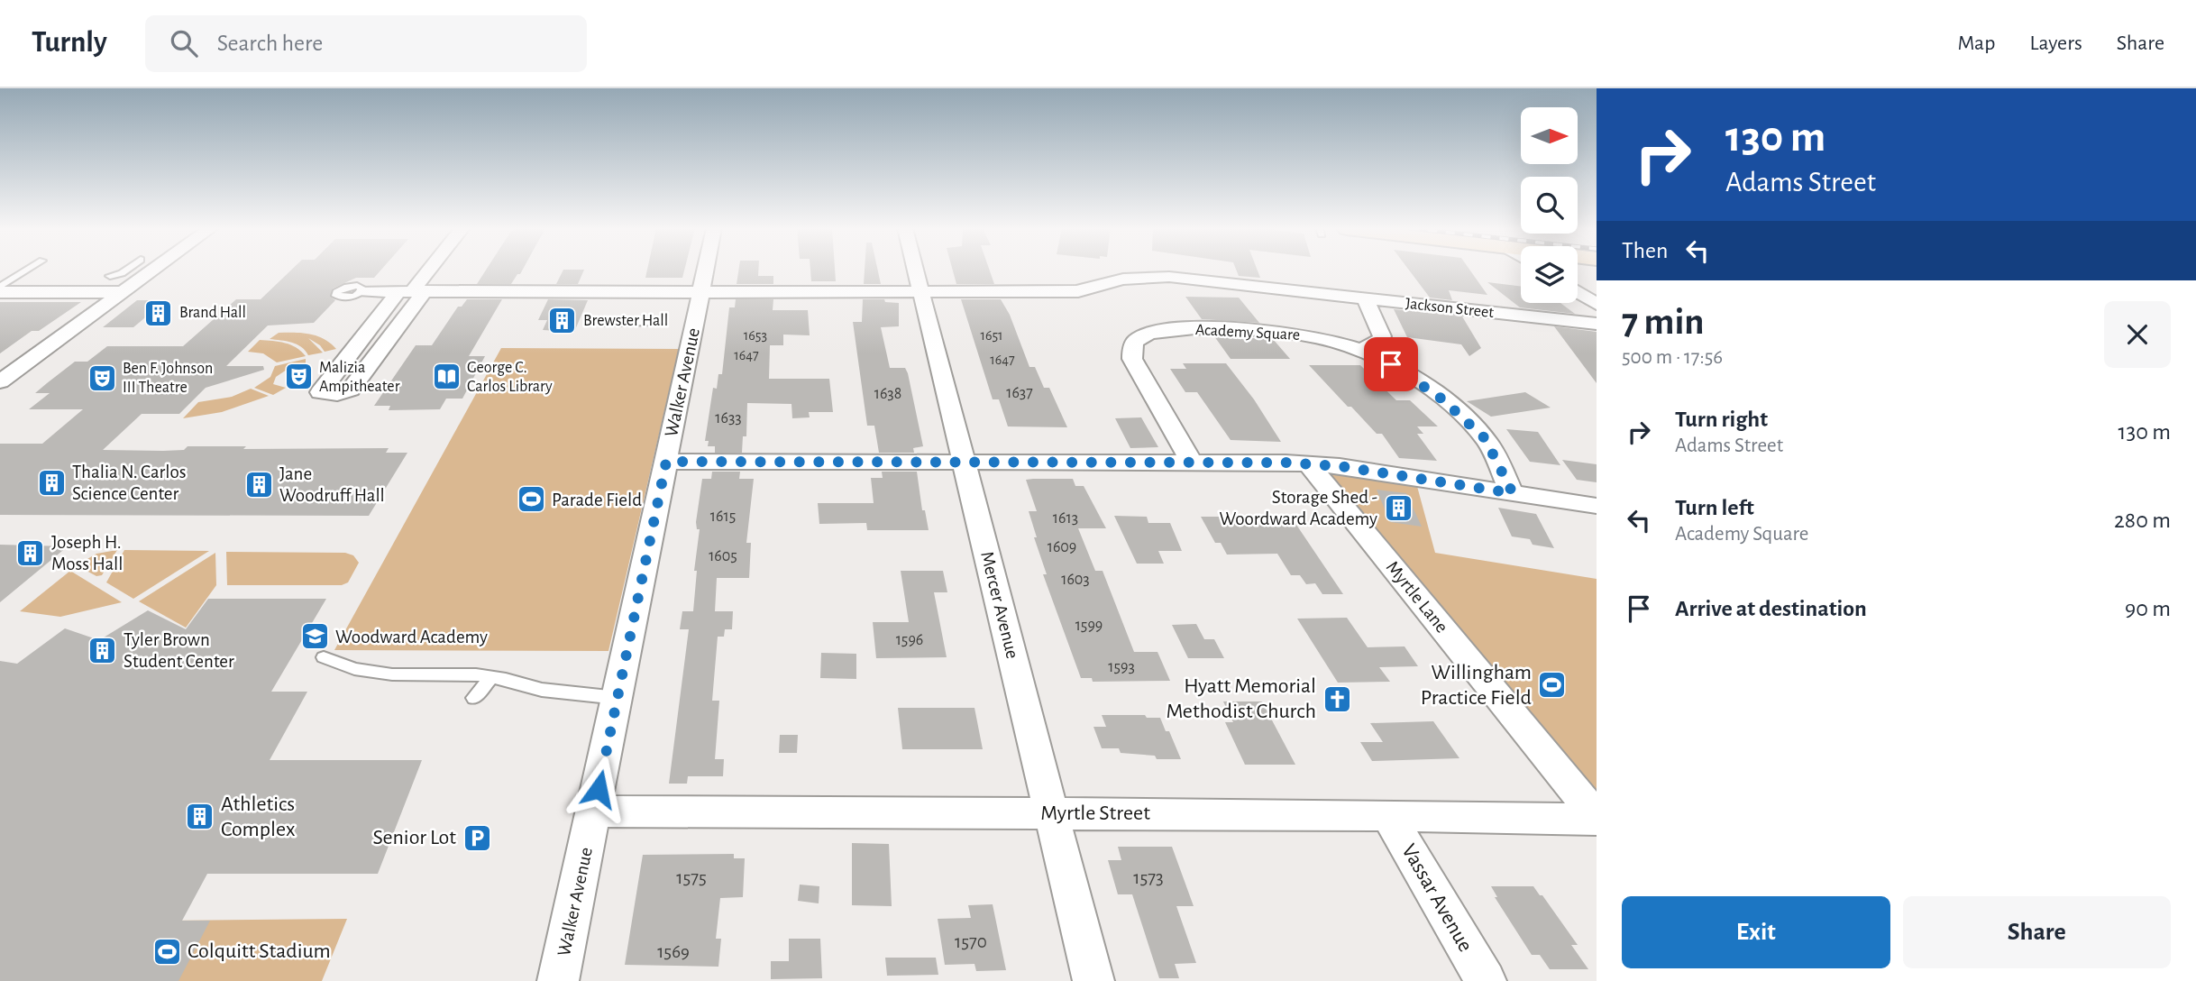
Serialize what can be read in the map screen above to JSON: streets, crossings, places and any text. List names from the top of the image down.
{
  "streets": {
    "street": [
      "Jackson Street",
      "Academy Square",
      "Walker Avenue",
      "Myrtle Lane",
      "Mercer Avenue",
      "Myrtle Street",
      "Vassar Avenue"
    ]
  },
  "crossings": [
    ["Jackson Street", "Walker Avenue"],
    ["Jackson Street", "Mercer Avenue"],
    ["Walker Avenue", "Myrtle Street"],
    ["Myrtle Lane", "Myrtle Street"],
    ["Mercer Avenue", "Myrtle Street"],
    ["Myrtle Street", "Vassar Avenue"]
  ],
  "places": {
    "building": [
      "Brand Hall",
      "Brewster Hall",
      "Thalia N. Carlos Science Center",
      "Jane Woodruff Hall",
      "Storage Shed - Woordward Academy",
      "Joseph H. Moss Hall",
      "Tyler Brown Student Center",
      "Athletics Complex"
    ],
    "theatre": ["Malizia Ampitheater", "Ben F. Johnson III Theatre"],
    "library": ["George C. Carlos Library"],
    "sports": ["Parade Field", "Willingham Practice Field", "Colquitt Stadium"],
    "school or university": ["Woodward Academy"],
    "church": ["Hyatt Memorial Methodist Church"],
    "parking": ["Senior Lot"]
  },
  "house_numbers": [
    "1653",
    "1651",
    "1647",
    "1647",
    "1637",
    "1638",
    "1633",
    "1615",
    "1613",
    "1609",
    "1605",
    "1603",
    "1599",
    "1596",
    "1593",
    "1575",
    "1573",
    "1570",
    "1569"
  ],
  "north": "right",
  "page": {
    "header": "Turnly",
    "search": "Search here",
    "nav": ["Map", "Layers", "Share"],
    "turn": ["130 m", "Adams Street"],
    "then": "Then",
    "heading": ["7 min", "500 m · 17:56"],
    "list": [
      {
        "name": "Turn right",
        "note": "Adams Street",
        "value": "130 m"
      },
      {
        "name": "Turn left",
        "note": "Academy Square",
        "value": "280 m"
      },
      {
        "name": "Arrive at destination",
        "value": "90 m"
      }
    ],
    "buttons": ["Exit", "Share"]
  }
}
